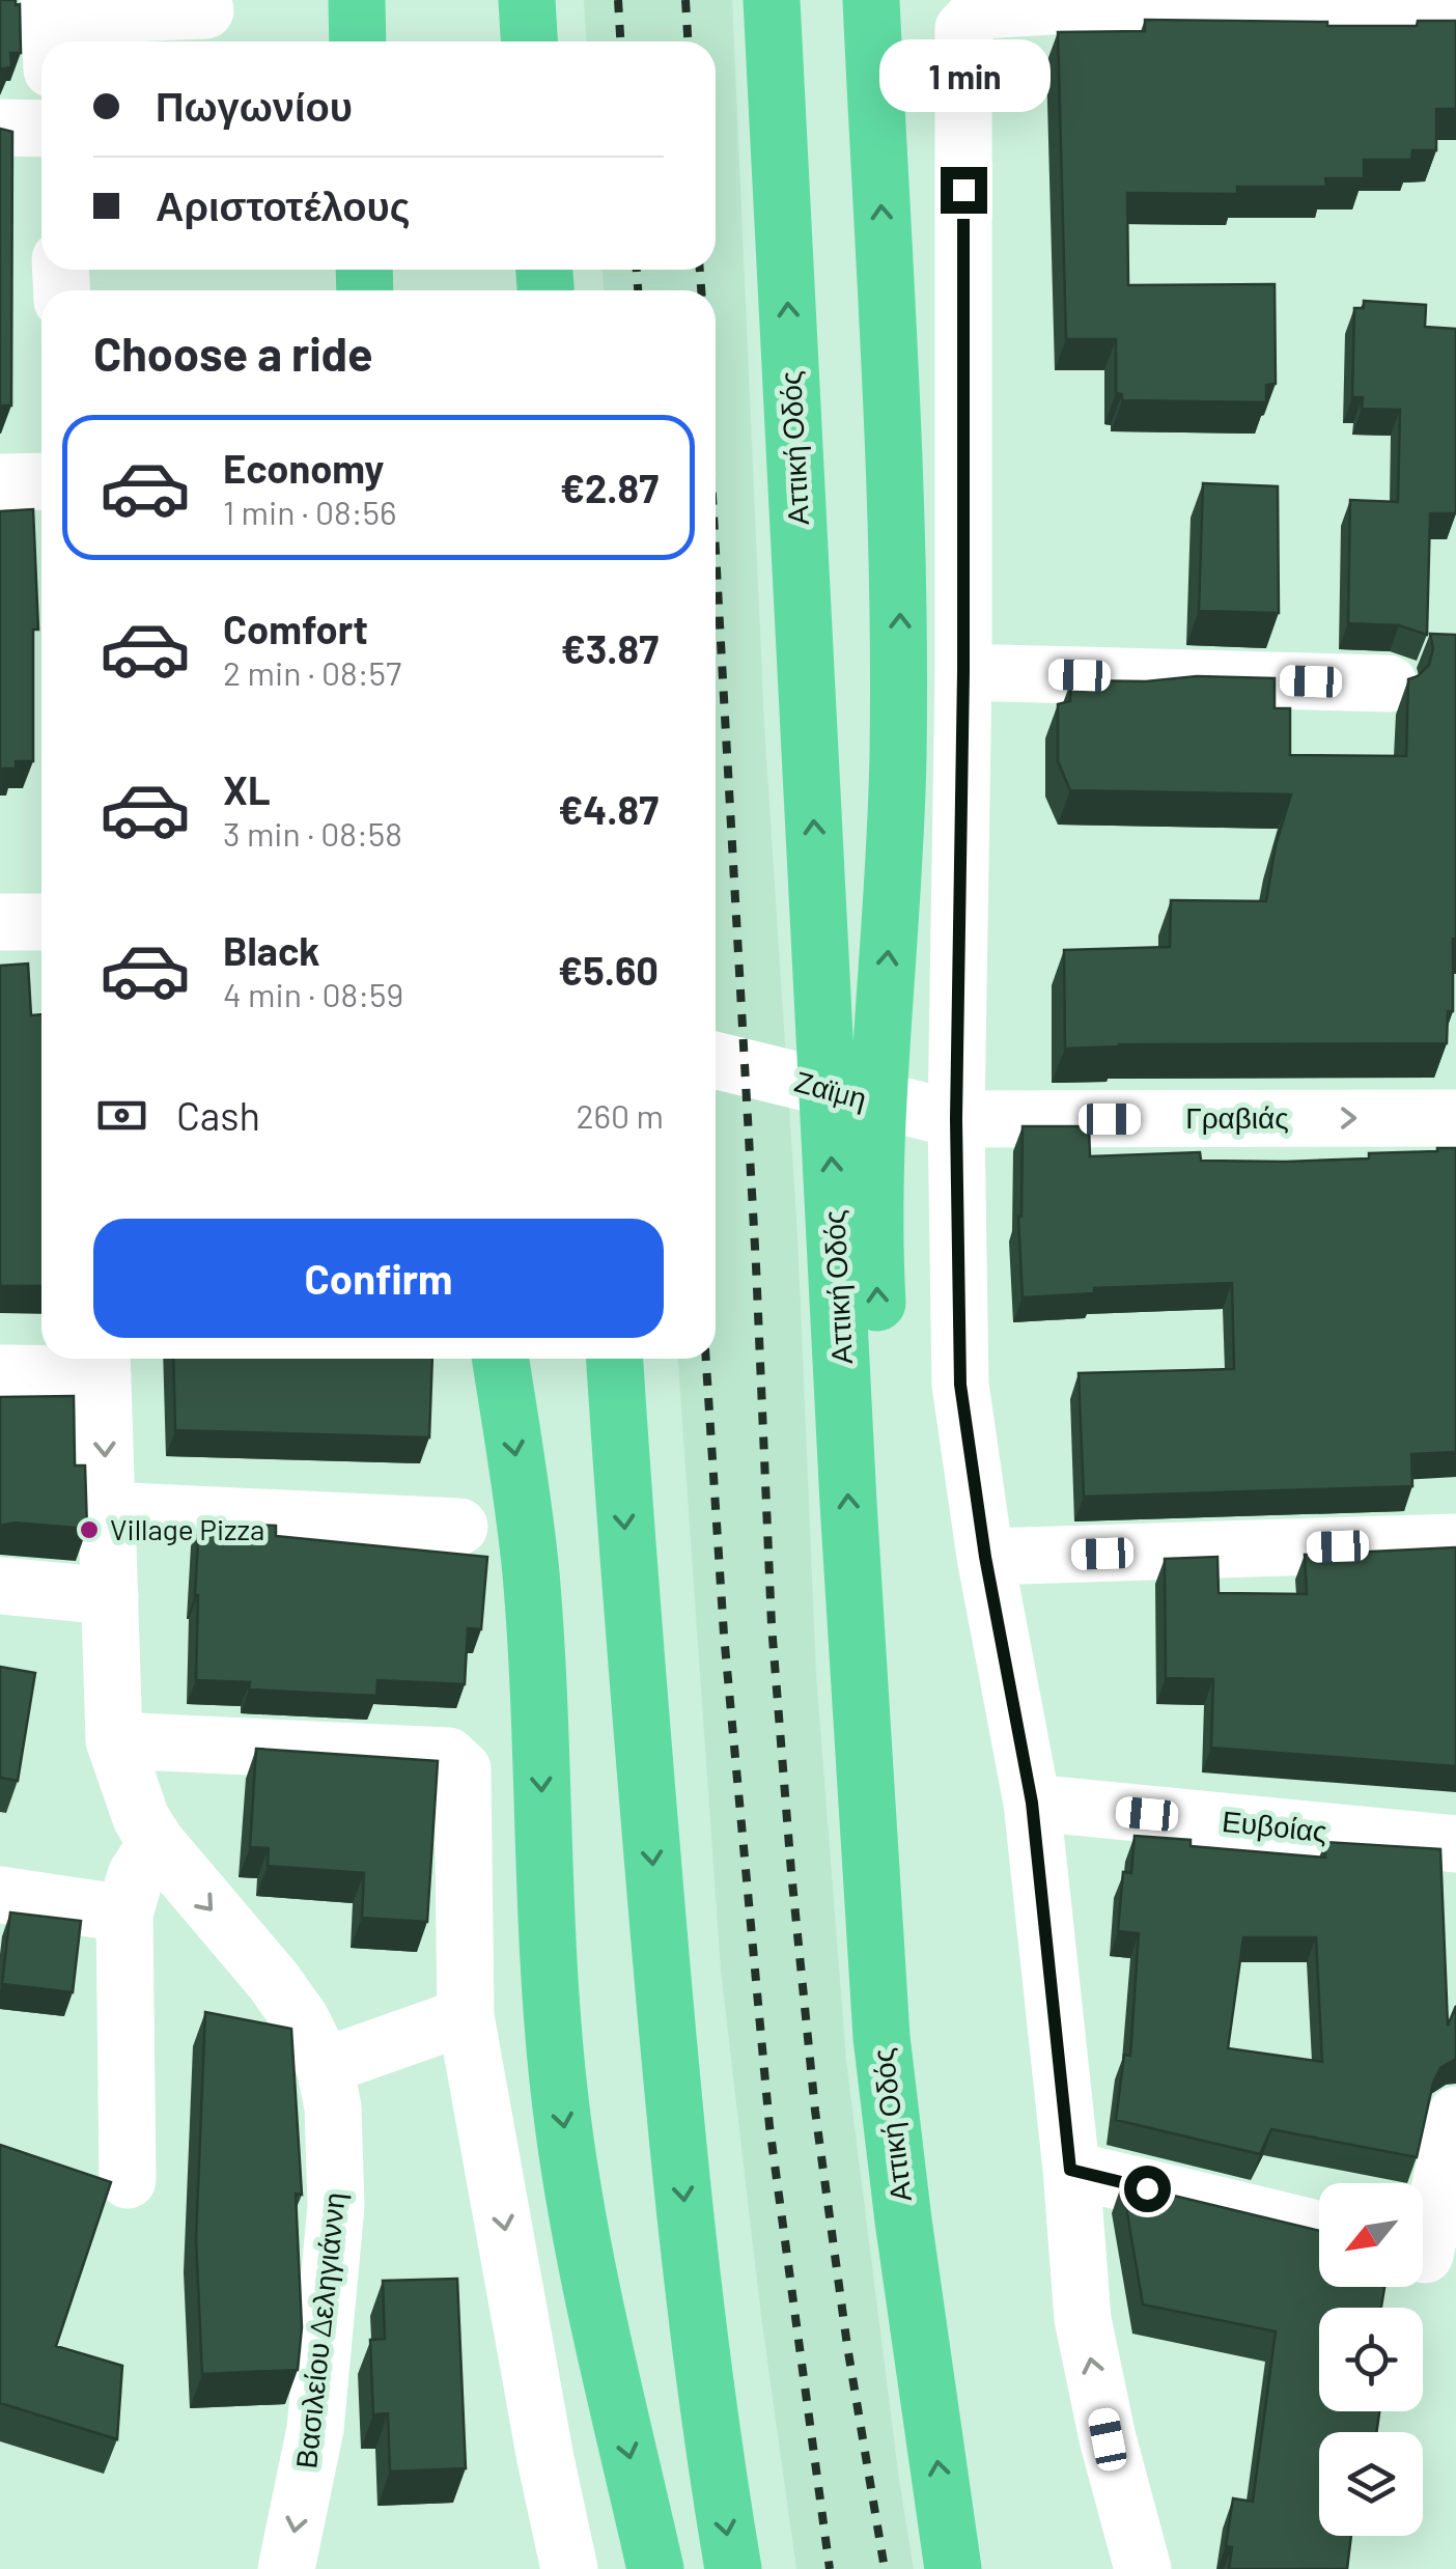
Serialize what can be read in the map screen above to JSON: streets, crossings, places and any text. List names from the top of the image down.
{
  "streets": {
    "highway": ["Αττική Οδός"],
    "street": [
      "Ζαϊμη",
      "Γραβιάς",
      "Ευβοίας",
      "Βασιλείου Δεληγιάννη"
    ]
  },
  "crossings": [
    ["Ζαϊμη", "Γραβιάς"]
  ],
  "places": ["Village Pizza"],
  "north": "bottom left",
  "page": {
    "bubble": "1 min",
    "banner": ["Πωγωνίου", "Αριστοτέλους"],
    "heading": "Choose a ride",
    "list": [
      {
        "name": "Economy",
        "note": "1 min · 08:56",
        "value": "€2.87"
      },
      {
        "name": "Comfort",
        "note": "2 min · 08:57",
        "value": "€3.87"
      },
      {
        "name": "XL",
        "note": "3 min · 08:58",
        "value": "€4.87"
      },
      {
        "name": "Black",
        "note": "4 min · 08:59",
        "value": "€5.60"
      }
    ],
    "pay": ["Cash", "260 m"],
    "buttons": "Confirm"
  }
}
